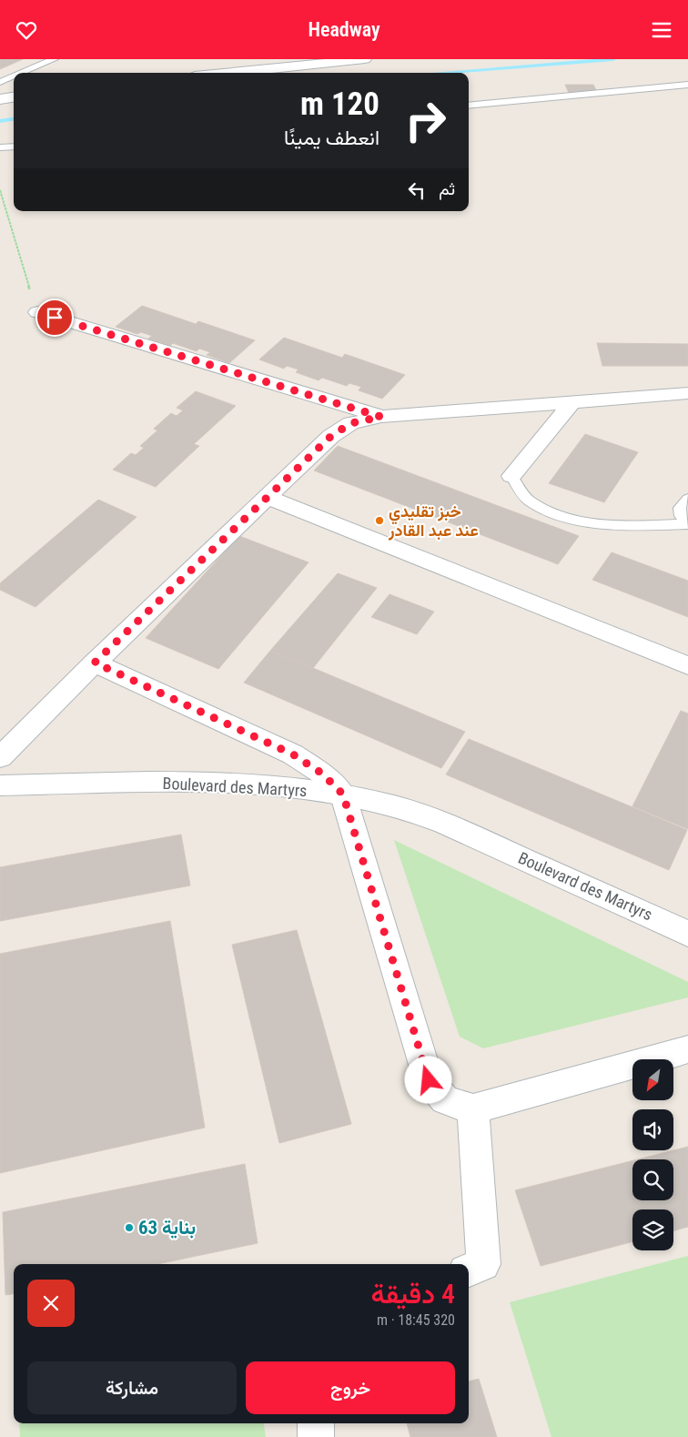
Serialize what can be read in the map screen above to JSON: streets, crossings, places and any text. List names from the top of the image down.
{
  "streets": {
    "street": ["Boulevard des Martyrs"]
  },
  "places": ["خبز تقليدي عند عبد القادر", "بناية 63"],
  "north": "bottom left",
  "page": {
    "header": "Headway",
    "turn": ["120 m", "انعطف يمينًا"],
    "then": "ثم",
    "heading": ["4 دقيقة", "320 m · 18:45"],
    "buttons": ["خروج", "مشاركة"]
  }
}
